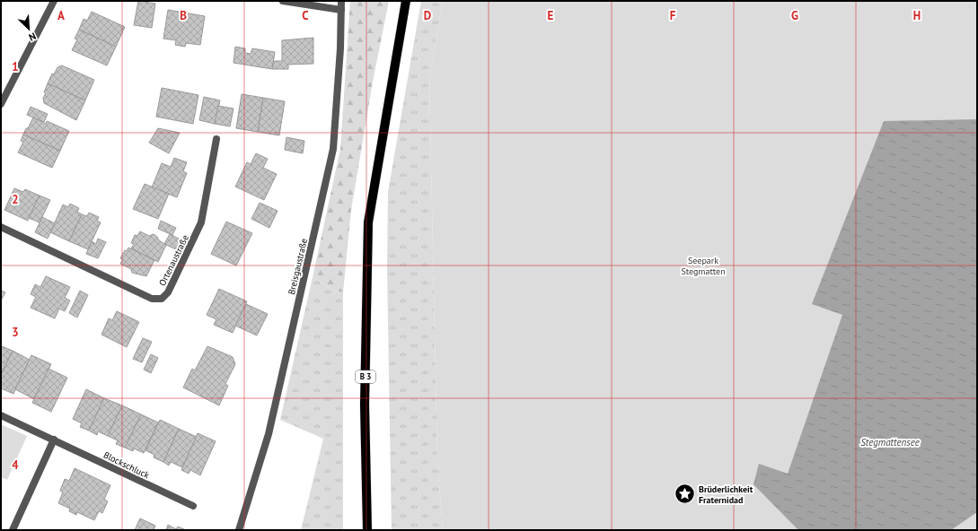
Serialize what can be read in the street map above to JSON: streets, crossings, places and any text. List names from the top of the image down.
{
  "streets": {
    "main road": ["B 3"],
    "street": ["Ortenaustraße", "Breisgaustraße", "Blockschluck"]
  },
  "water": ["Stegmattensee"],
  "parks": ["Seepark Stegmatten"],
  "places": {
    "place": ["Brüderlichkeit Fraternidad"]
  },
  "north": "bottom right",
  "grid": {
    "columns": [
      "A",
      "B",
      "C",
      "D",
      "E",
      "F",
      "G",
      "H"
    ],
    "rows": [
      "1",
      "2",
      "3",
      "4"
    ]
  }
}
